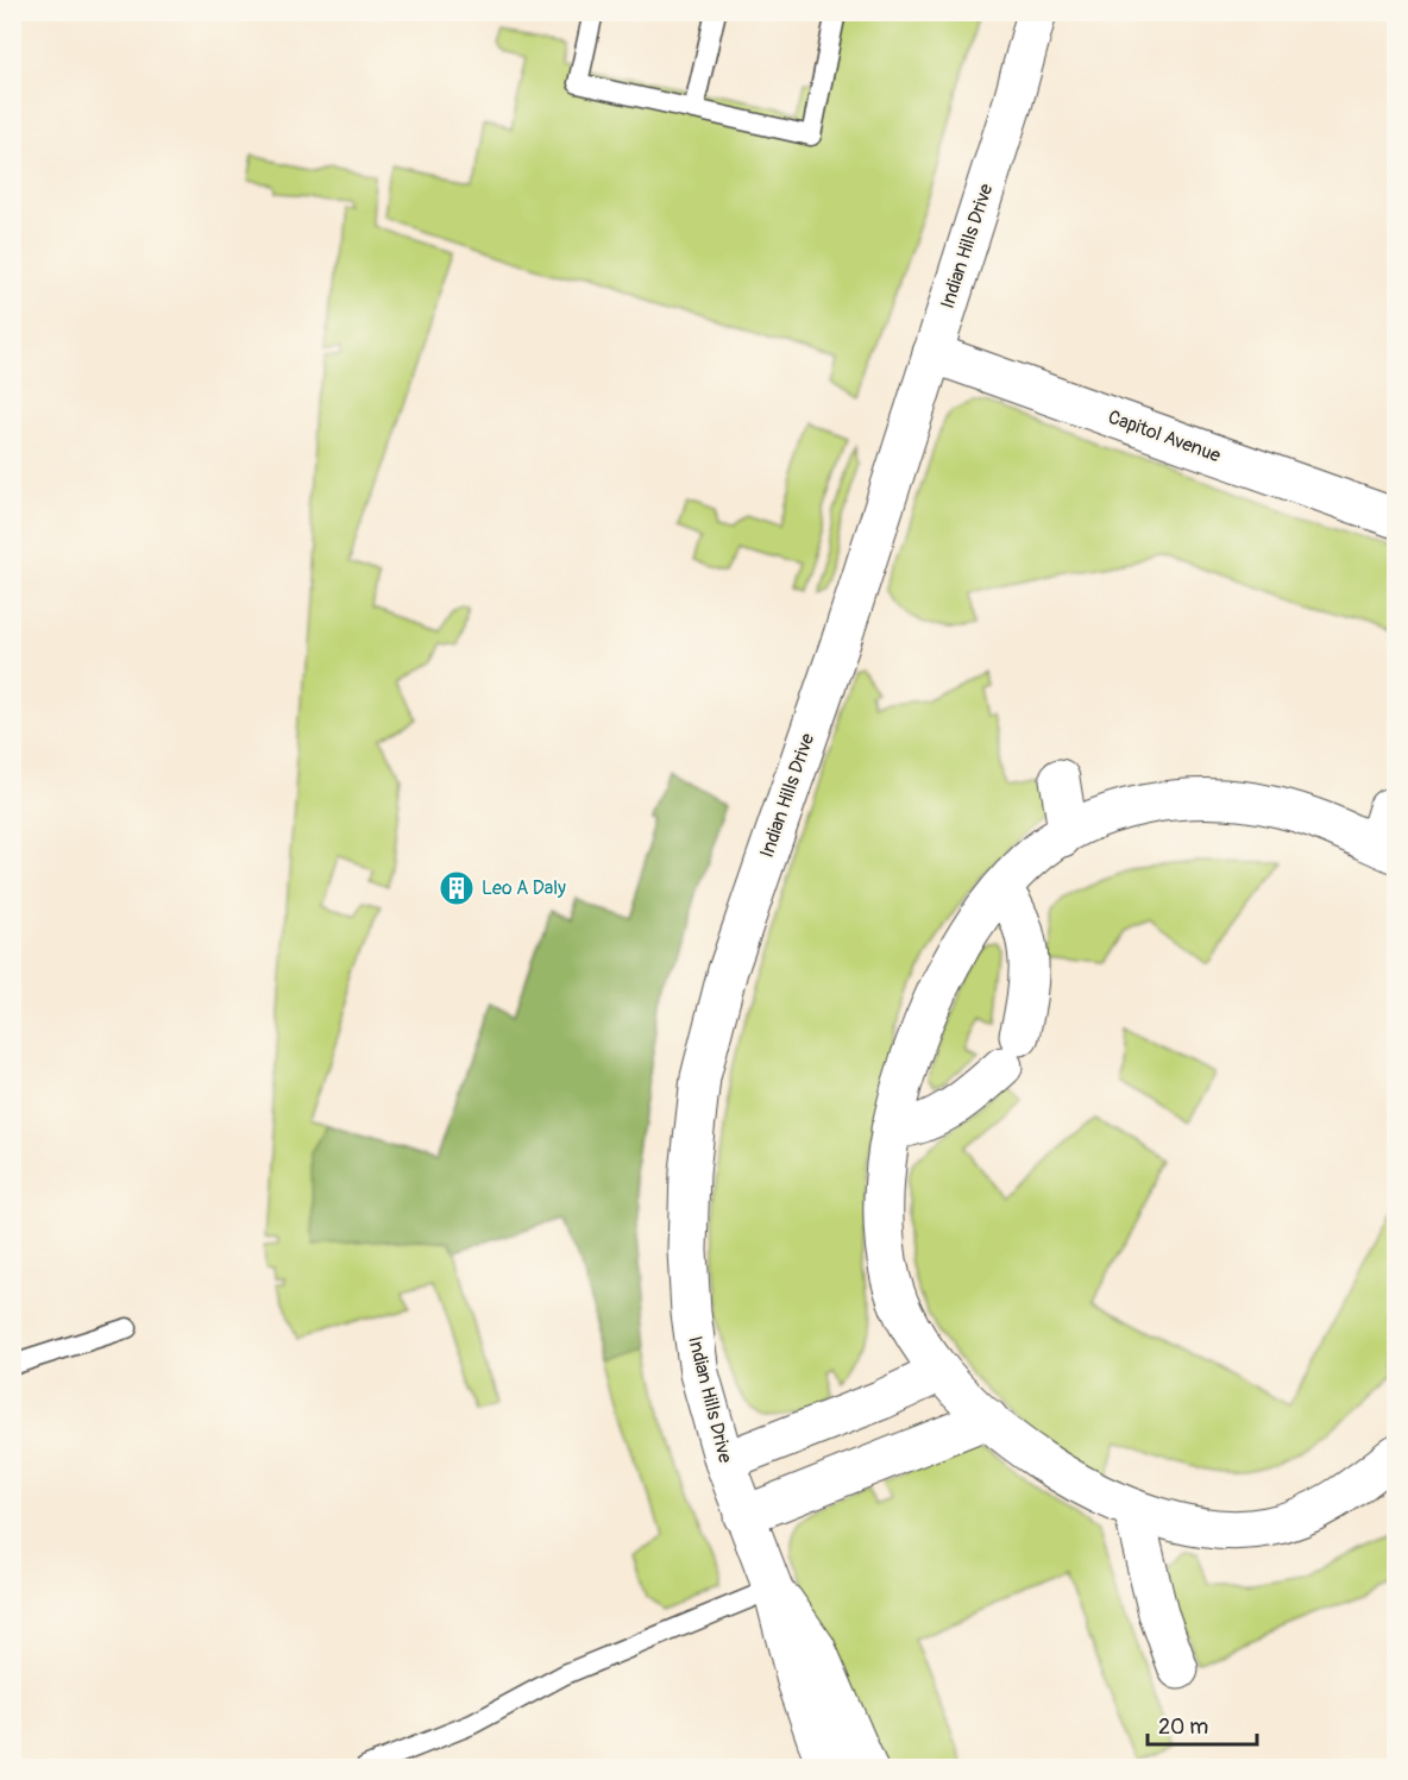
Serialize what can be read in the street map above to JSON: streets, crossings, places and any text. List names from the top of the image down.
{
  "streets": {
    "street": ["Indian Hills Drive", "Capitol Avenue"]
  },
  "crossings": [
    ["Indian Hills Drive", "Capitol Avenue"]
  ],
  "places": {
    "building": ["Leo A Daly"]
  },
  "scale_bar": "20 m"
}
